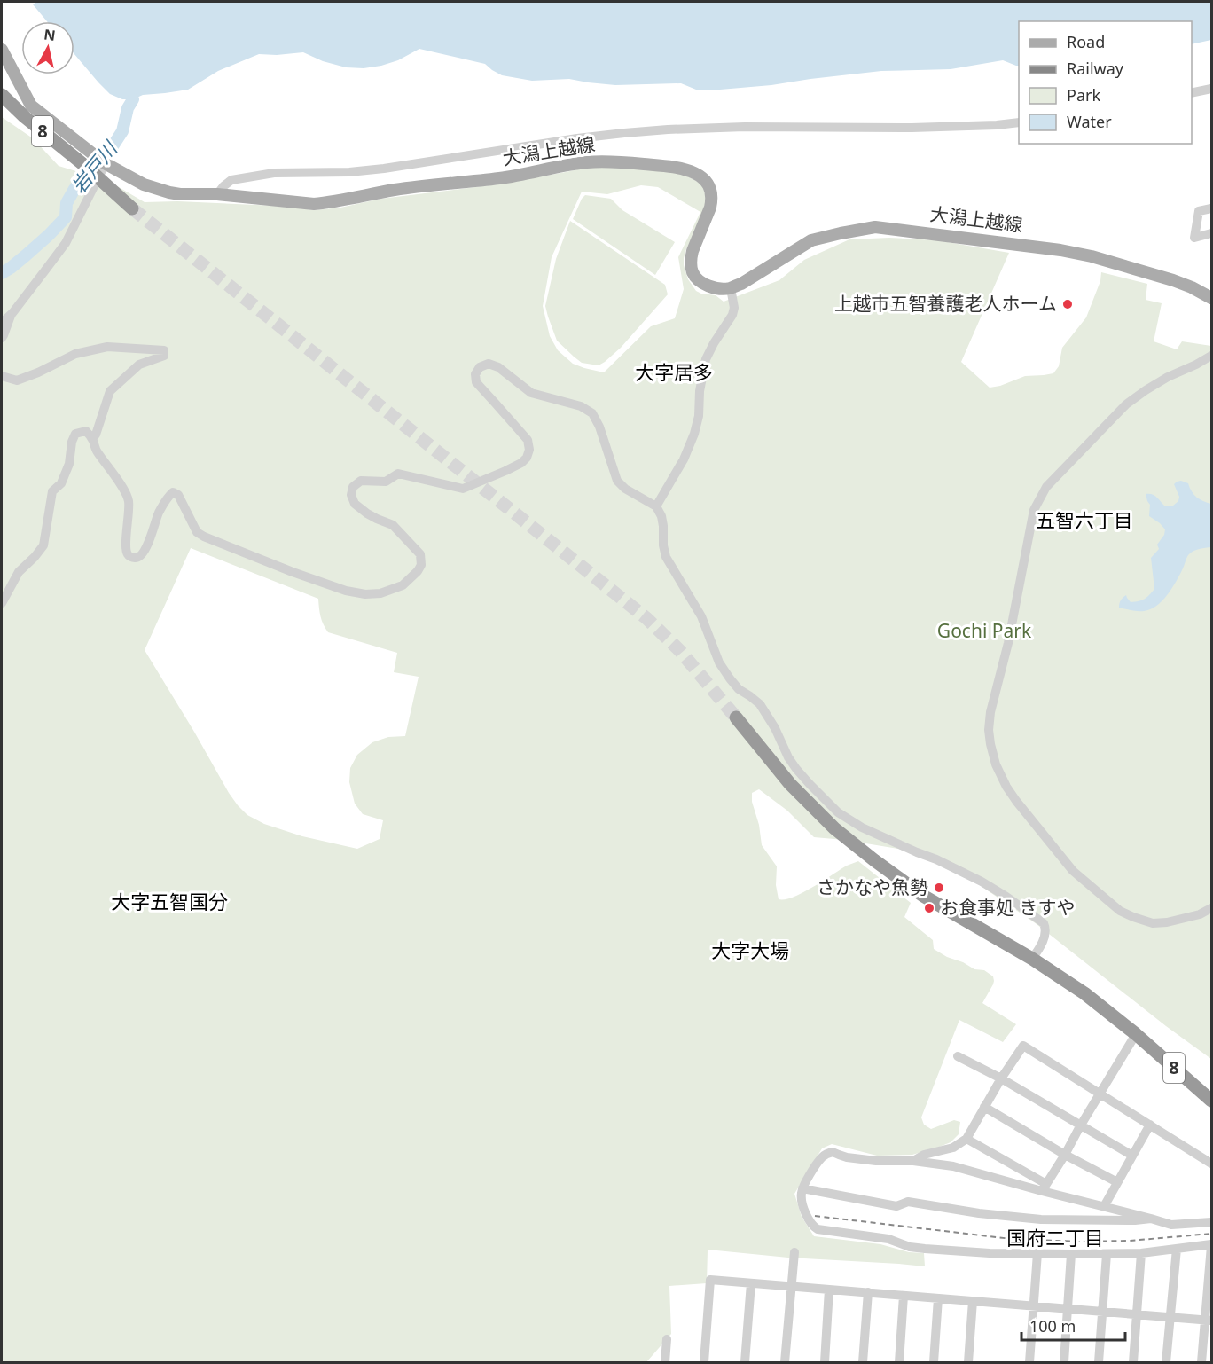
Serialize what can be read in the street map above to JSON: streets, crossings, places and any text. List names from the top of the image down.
{
  "streets": {
    "highway": ["8"],
    "main road": ["大潟上越線"]
  },
  "districts": [
    "大字居多",
    "五智六丁目",
    "大字五智国分",
    "大字大場",
    "国府二丁目"
  ],
  "water": ["岩戸川"],
  "parks": ["Gochi Park"],
  "places": ["上越市五智養護老人ホーム", "さかなや魚勢", "お食事処 きすや"],
  "legend": [
    "Road",
    "Railway",
    "Park",
    "Water"
  ],
  "scale_bar": "100 m",
  "north": "top"
}
